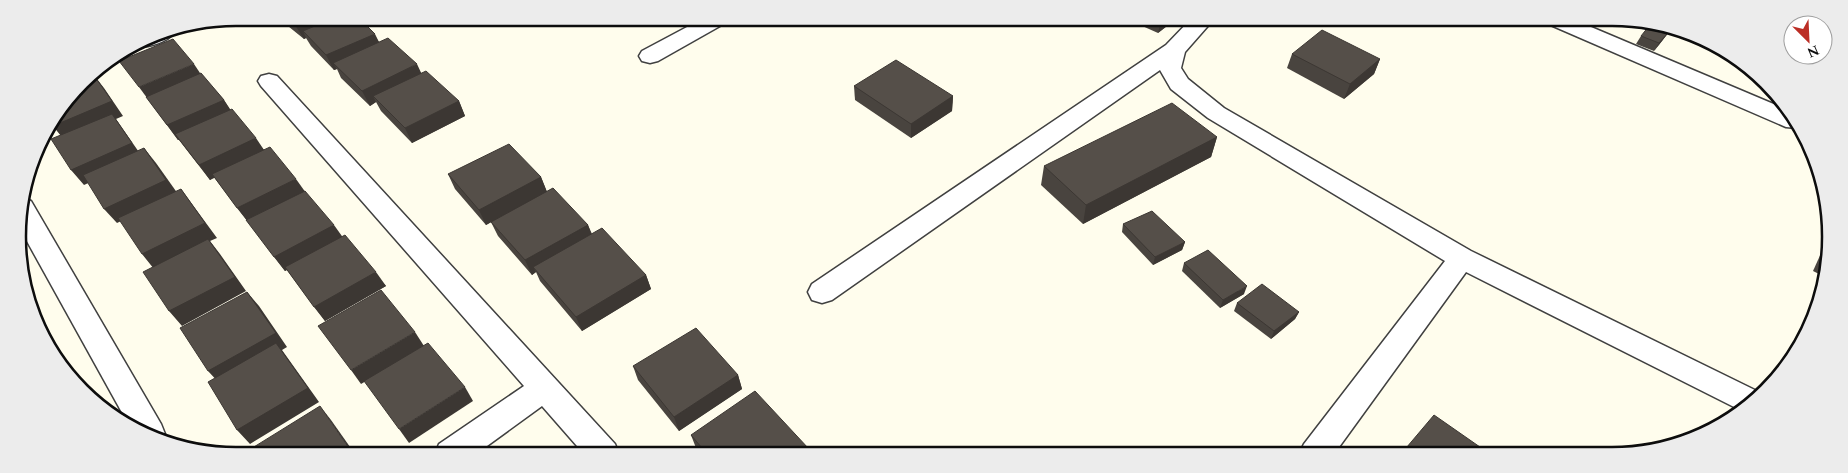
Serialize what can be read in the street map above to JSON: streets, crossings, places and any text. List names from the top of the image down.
{
  "north": "bottom right"
}
